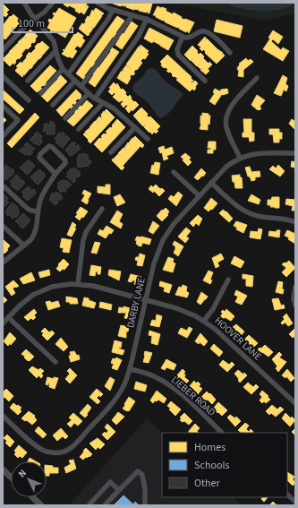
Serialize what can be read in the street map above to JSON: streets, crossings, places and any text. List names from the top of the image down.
{
  "streets": {
    "street": ["DARBY LANE", "HOOVER LANE", "LIEBER ROAD"]
  },
  "crossings": [
    ["DARBY LANE", "HOOVER LANE"],
    ["DARBY LANE", "LIEBER ROAD"]
  ],
  "legend": ["Homes", "Schools", "Other"],
  "scale_bar": "100 m",
  "north": "top left"
}
